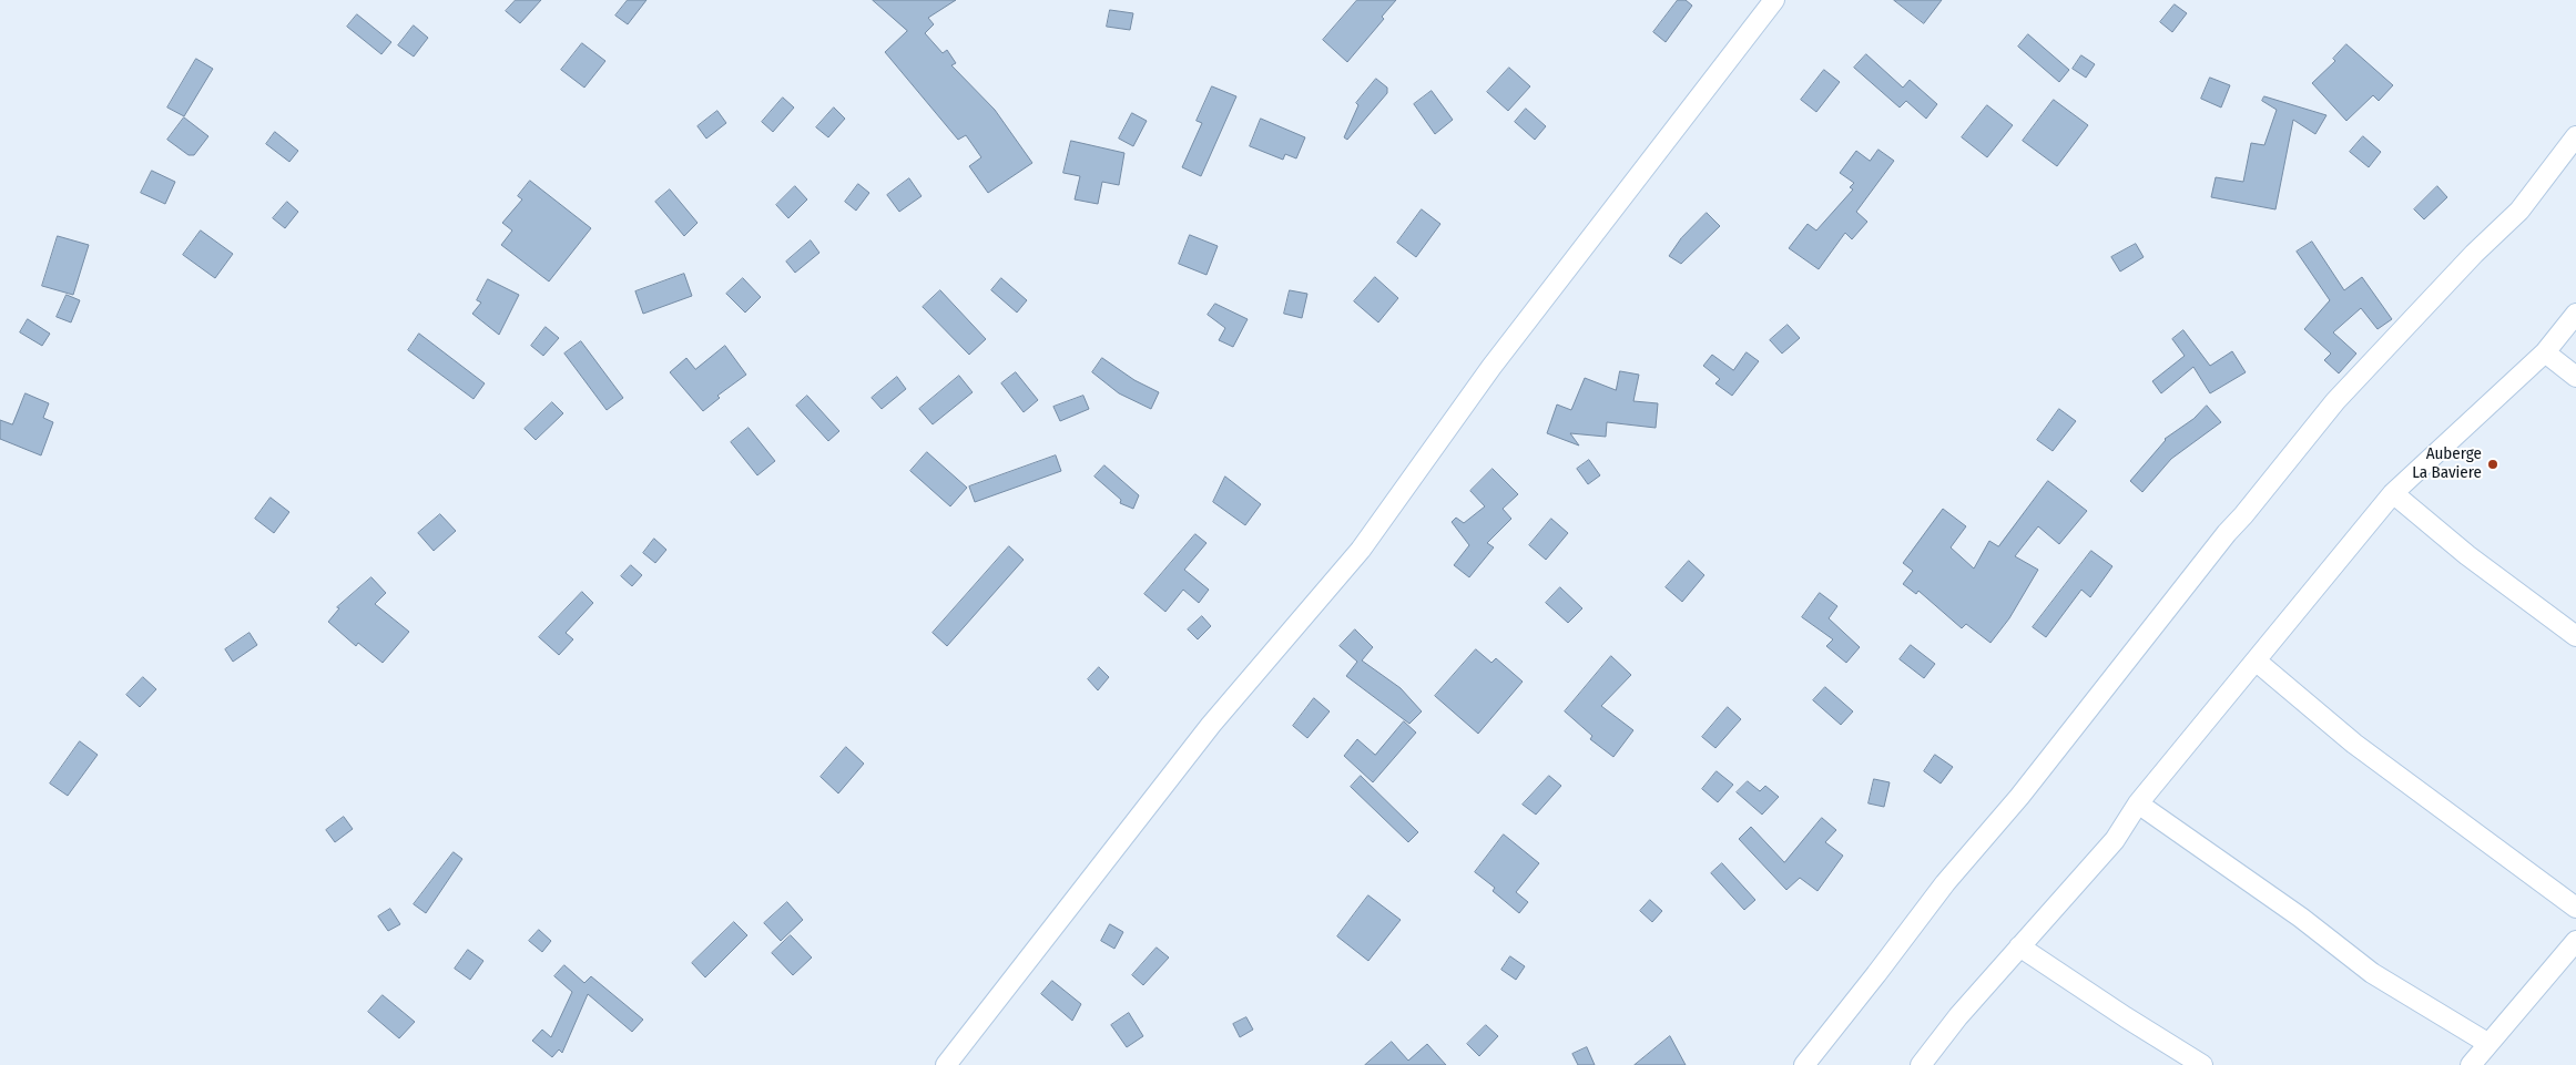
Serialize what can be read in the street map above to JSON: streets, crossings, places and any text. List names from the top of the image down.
{
  "places": ["Auberge La Baviere"]
}
